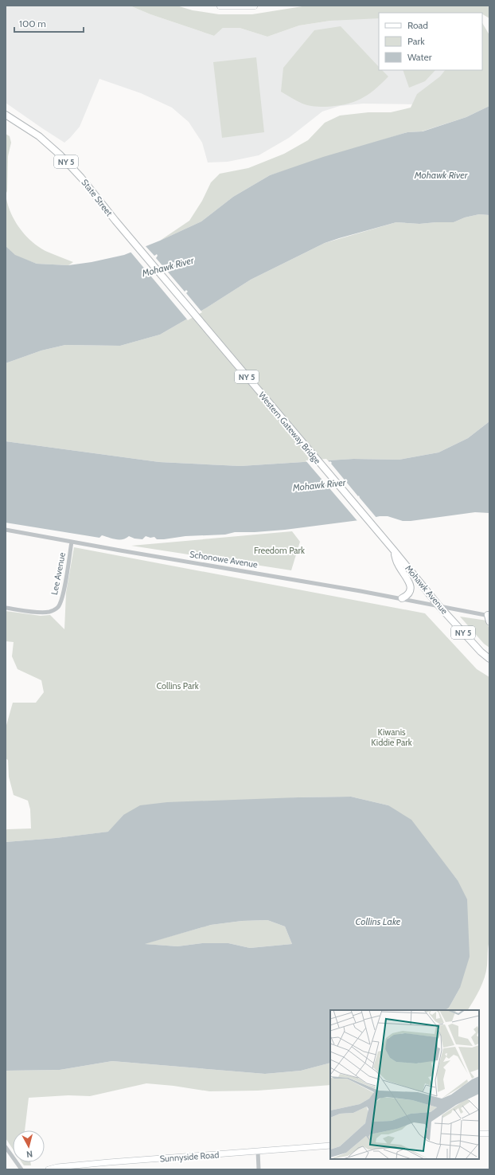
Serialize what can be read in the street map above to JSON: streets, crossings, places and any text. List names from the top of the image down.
{
  "streets": {
    "main road": [
      "NY 5",
      "State Street",
      "Western Gateway Bridge",
      "Mohawk Avenue"
    ],
    "street": ["Schonowe Avenue", "Lee Avenue", "Sunnyside Road"]
  },
  "crossings": [
    ["State Street", "Western Gateway Bridge"],
    ["Western Gateway Bridge", "Mohawk Avenue"],
    ["Schonowe Avenue", "Lee Avenue"],
    ["Schonowe Avenue", "Mohawk Avenue"]
  ],
  "water": ["Mohawk River", "Collins Lake"],
  "parks": ["Freedom Park", "Collins Park", "Kiwanis Kiddie Park"],
  "legend": ["Road", "Park", "Water"],
  "scale_bar": "100 m",
  "north": "bottom"
}
